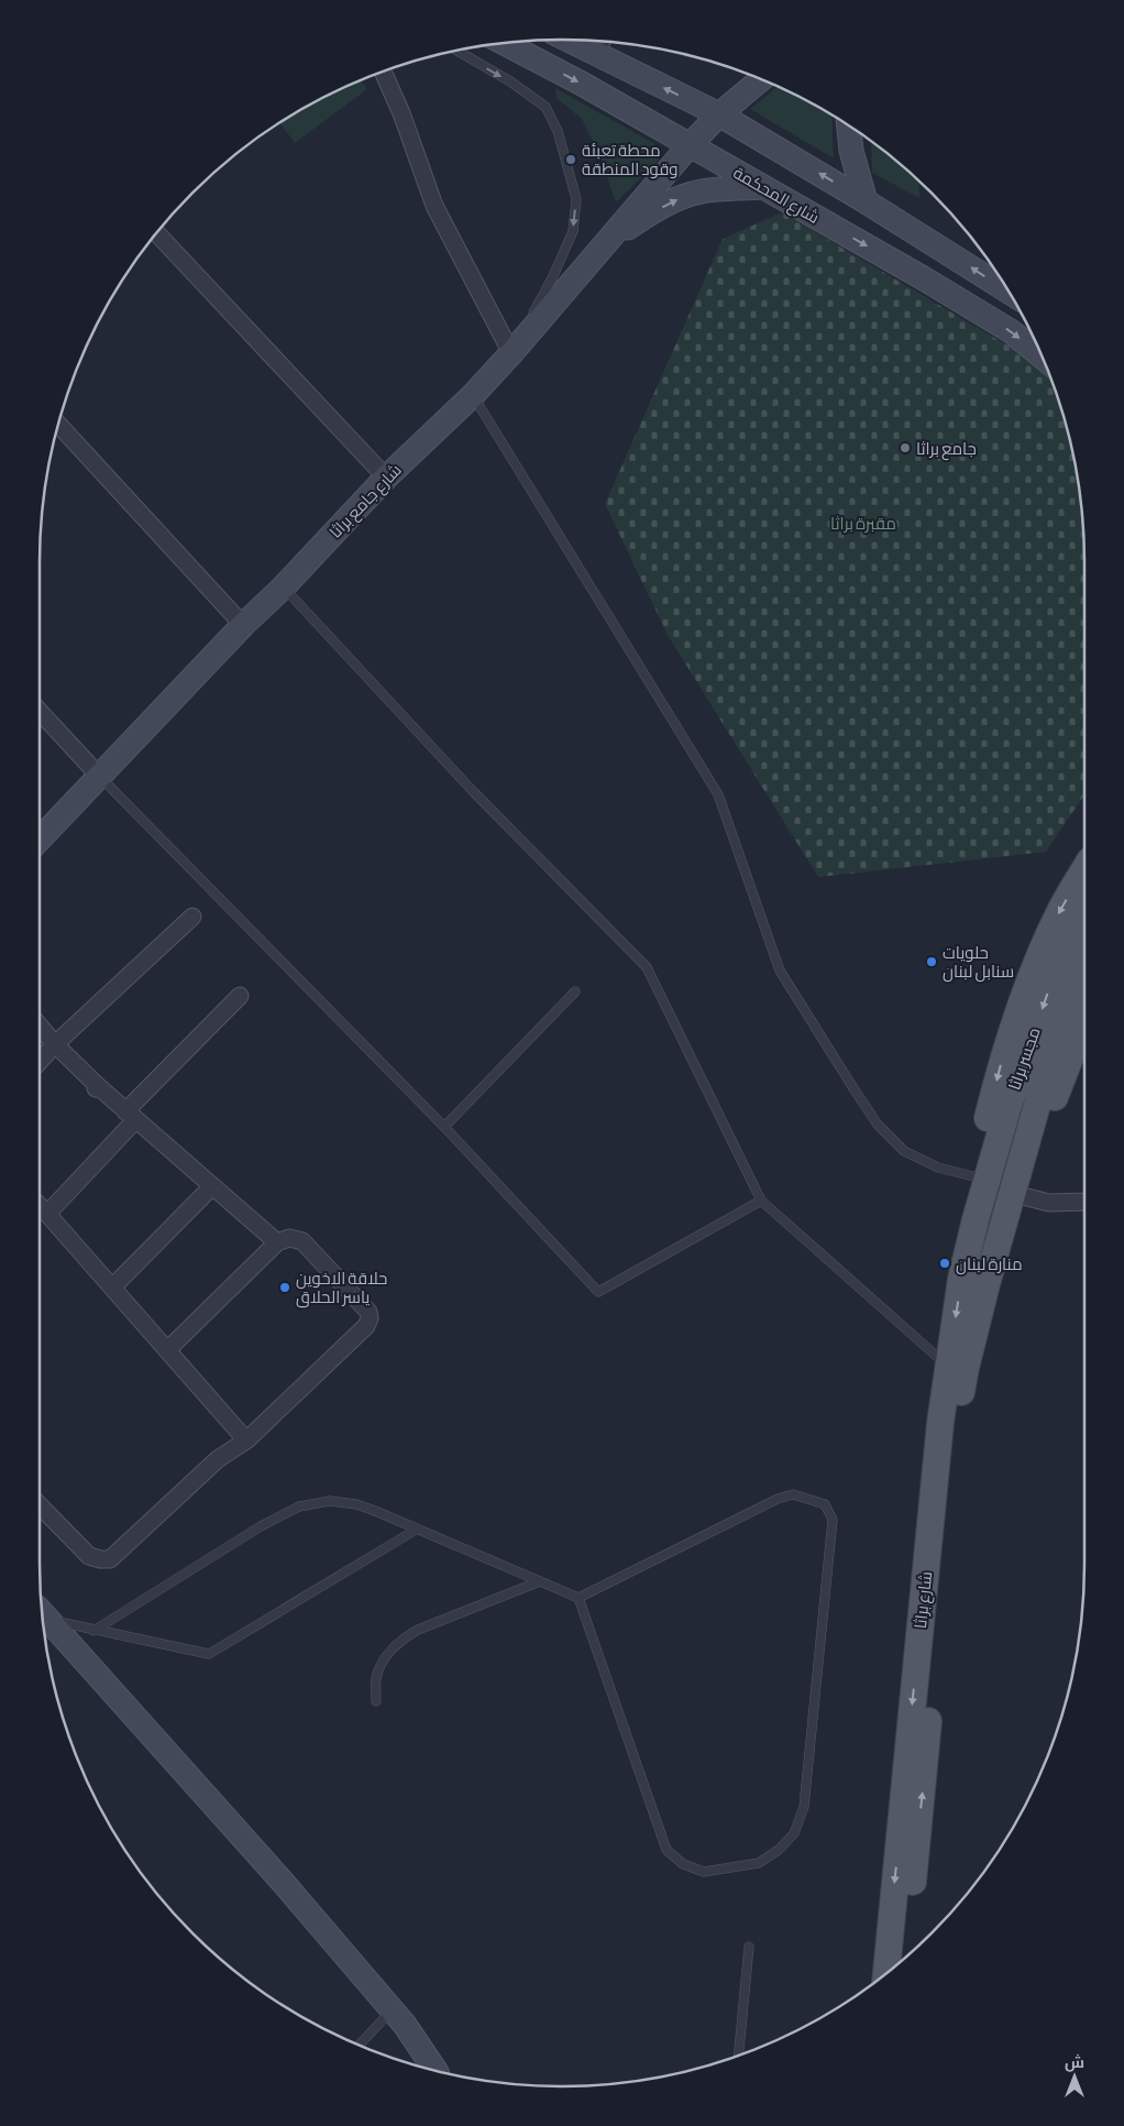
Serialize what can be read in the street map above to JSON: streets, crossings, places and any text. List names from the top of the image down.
{
  "streets": {
    "main road": ["مجسر براثا", "شارع براثا"],
    "street": ["شارع المحكمة", "شارع جامع براثا"]
  },
  "crossings": [
    ["شارع المحكمة", "شارع جامع براثا"],
    ["مجسر براثا", "شارع براثا"]
  ],
  "parks": ["مقبرة براثا"],
  "places": [
    "محطة تعبئة وقود المنطقة",
    "جامع براثا",
    "حلويات سنابل لبنان",
    "منارة لبنان",
    "حلاقة الاخوين ياسر الحلاق"
  ],
  "north": "top"
}
